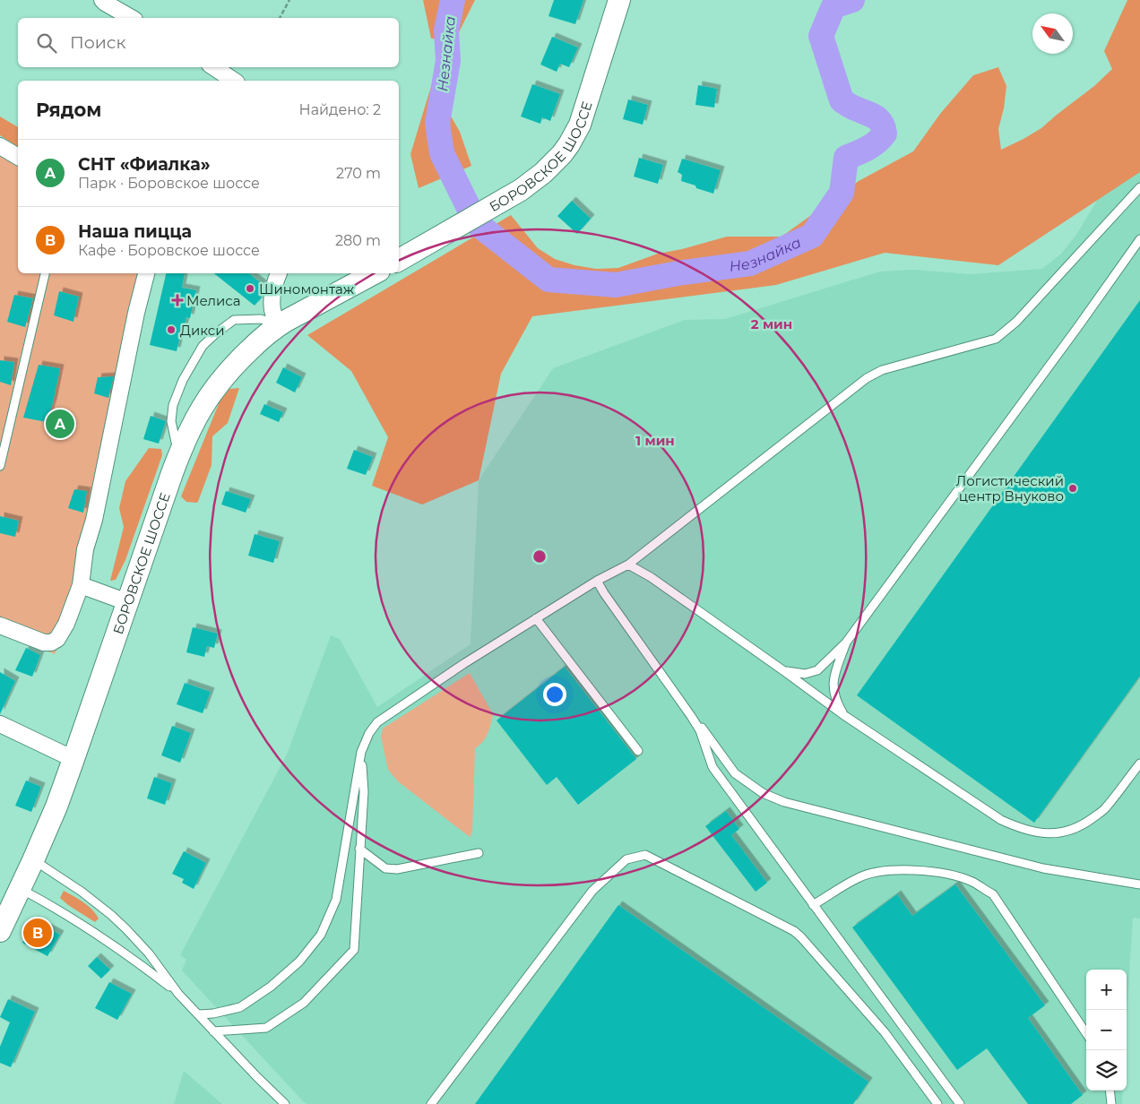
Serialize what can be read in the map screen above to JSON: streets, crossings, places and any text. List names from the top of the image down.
{
  "streets": {
    "main road": ["БОРОВСКОЕ ШОССЕ"]
  },
  "water": ["Незнайка"],
  "places": {
    "other": ["Шиномонтаж", "Дикси", "Логистический центр Внуково"],
    "health": ["Мелиса"]
  },
  "north": "top left",
  "page": {
    "search": "Поиск",
    "heading": ["Рядом", "Найдено: 2"],
    "list": [
      {
        "mark": "A",
        "name": "СНТ «Фиалка»",
        "note": "Парк · Боровское шоссе",
        "value": "270 m"
      },
      {
        "mark": "B",
        "name": "Наша пицца",
        "note": "Кафе · Боровское шоссе",
        "value": "280 m"
      }
    ],
    "pins": ["A", "B"],
    "map_buttons": ["+", "−"]
  },
  "rings": ["2 мин", "1 мин"]
}
